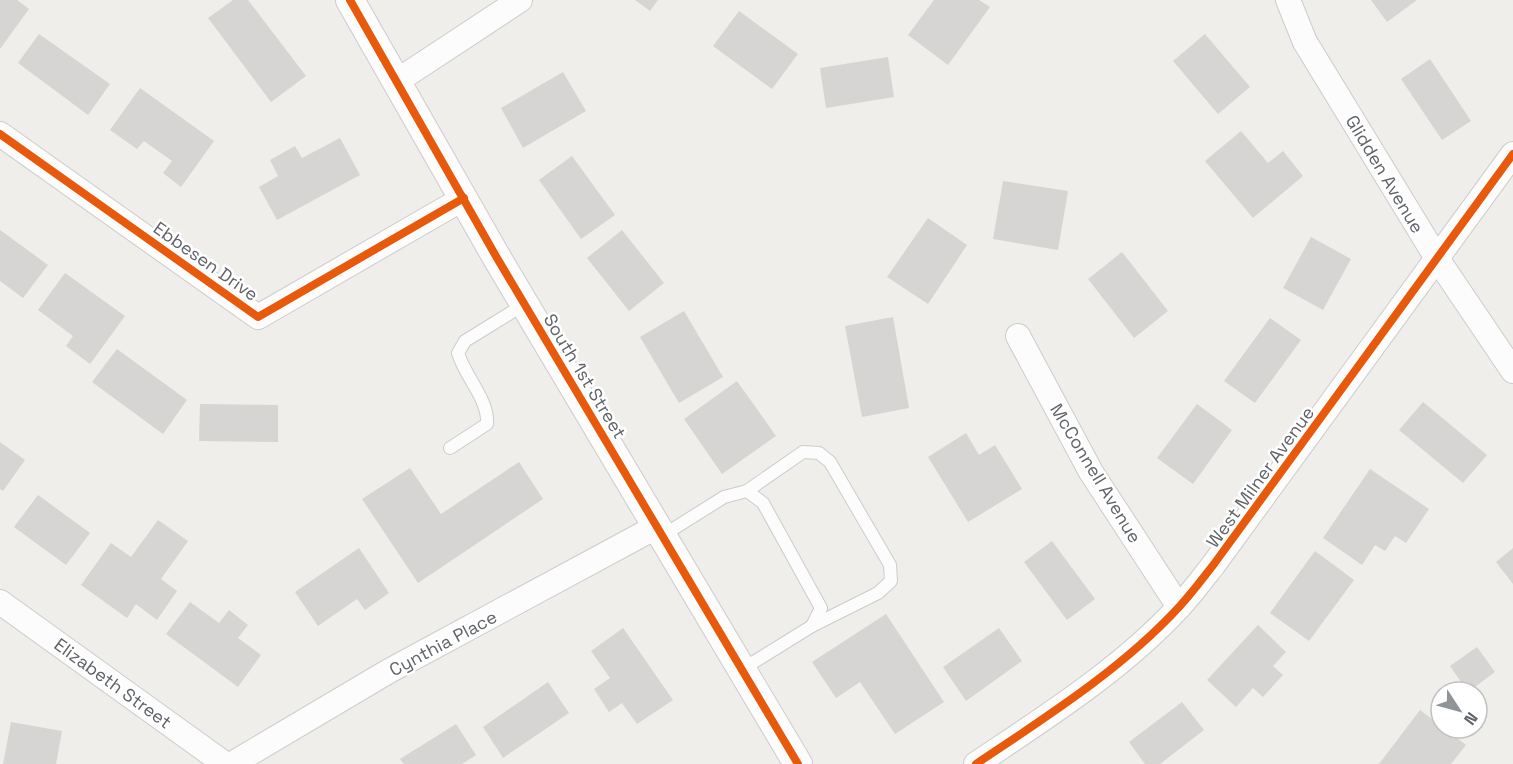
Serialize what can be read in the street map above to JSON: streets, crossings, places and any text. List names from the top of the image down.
{
  "streets": {
    "street": [
      "Glidden Avenue",
      "Ebbesen Drive",
      "South 1st Street",
      "McConnell Avenue",
      "West Milner Avenue",
      "Cynthia Place",
      "Elizabeth Street"
    ]
  },
  "crossings": [
    ["Glidden Avenue", "West Milner Avenue"],
    ["Ebbesen Drive", "South 1st Street"],
    ["South 1st Street", "Cynthia Place"],
    ["McConnell Avenue", "West Milner Avenue"]
  ],
  "north": "bottom right"
}
